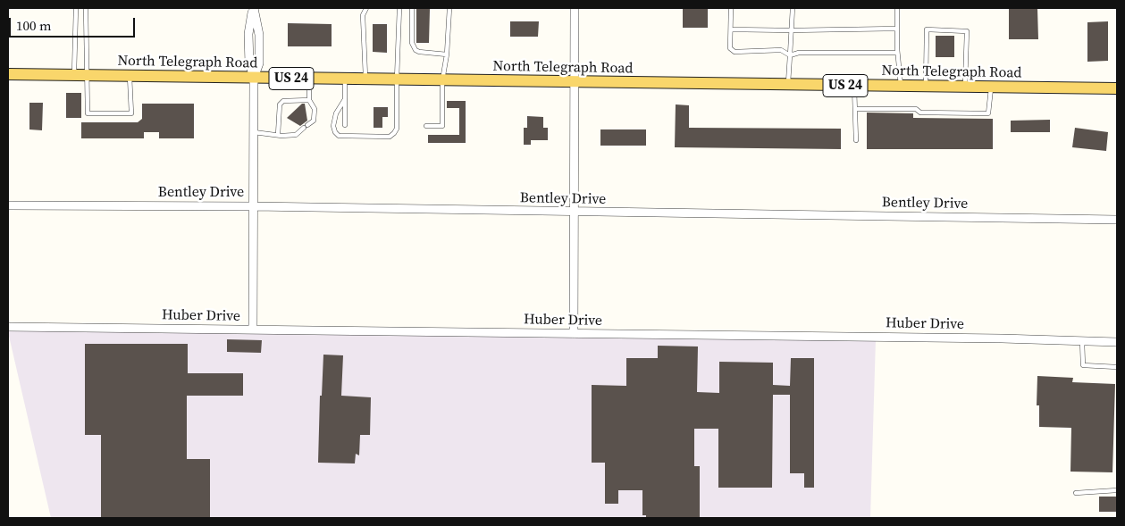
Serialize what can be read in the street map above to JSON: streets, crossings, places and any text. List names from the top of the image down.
{
  "streets": {
    "main road": ["North Telegraph Road", "US 24"],
    "street": ["Bentley Drive", "Huber Drive"]
  },
  "scale_bar": "100 m"
}
